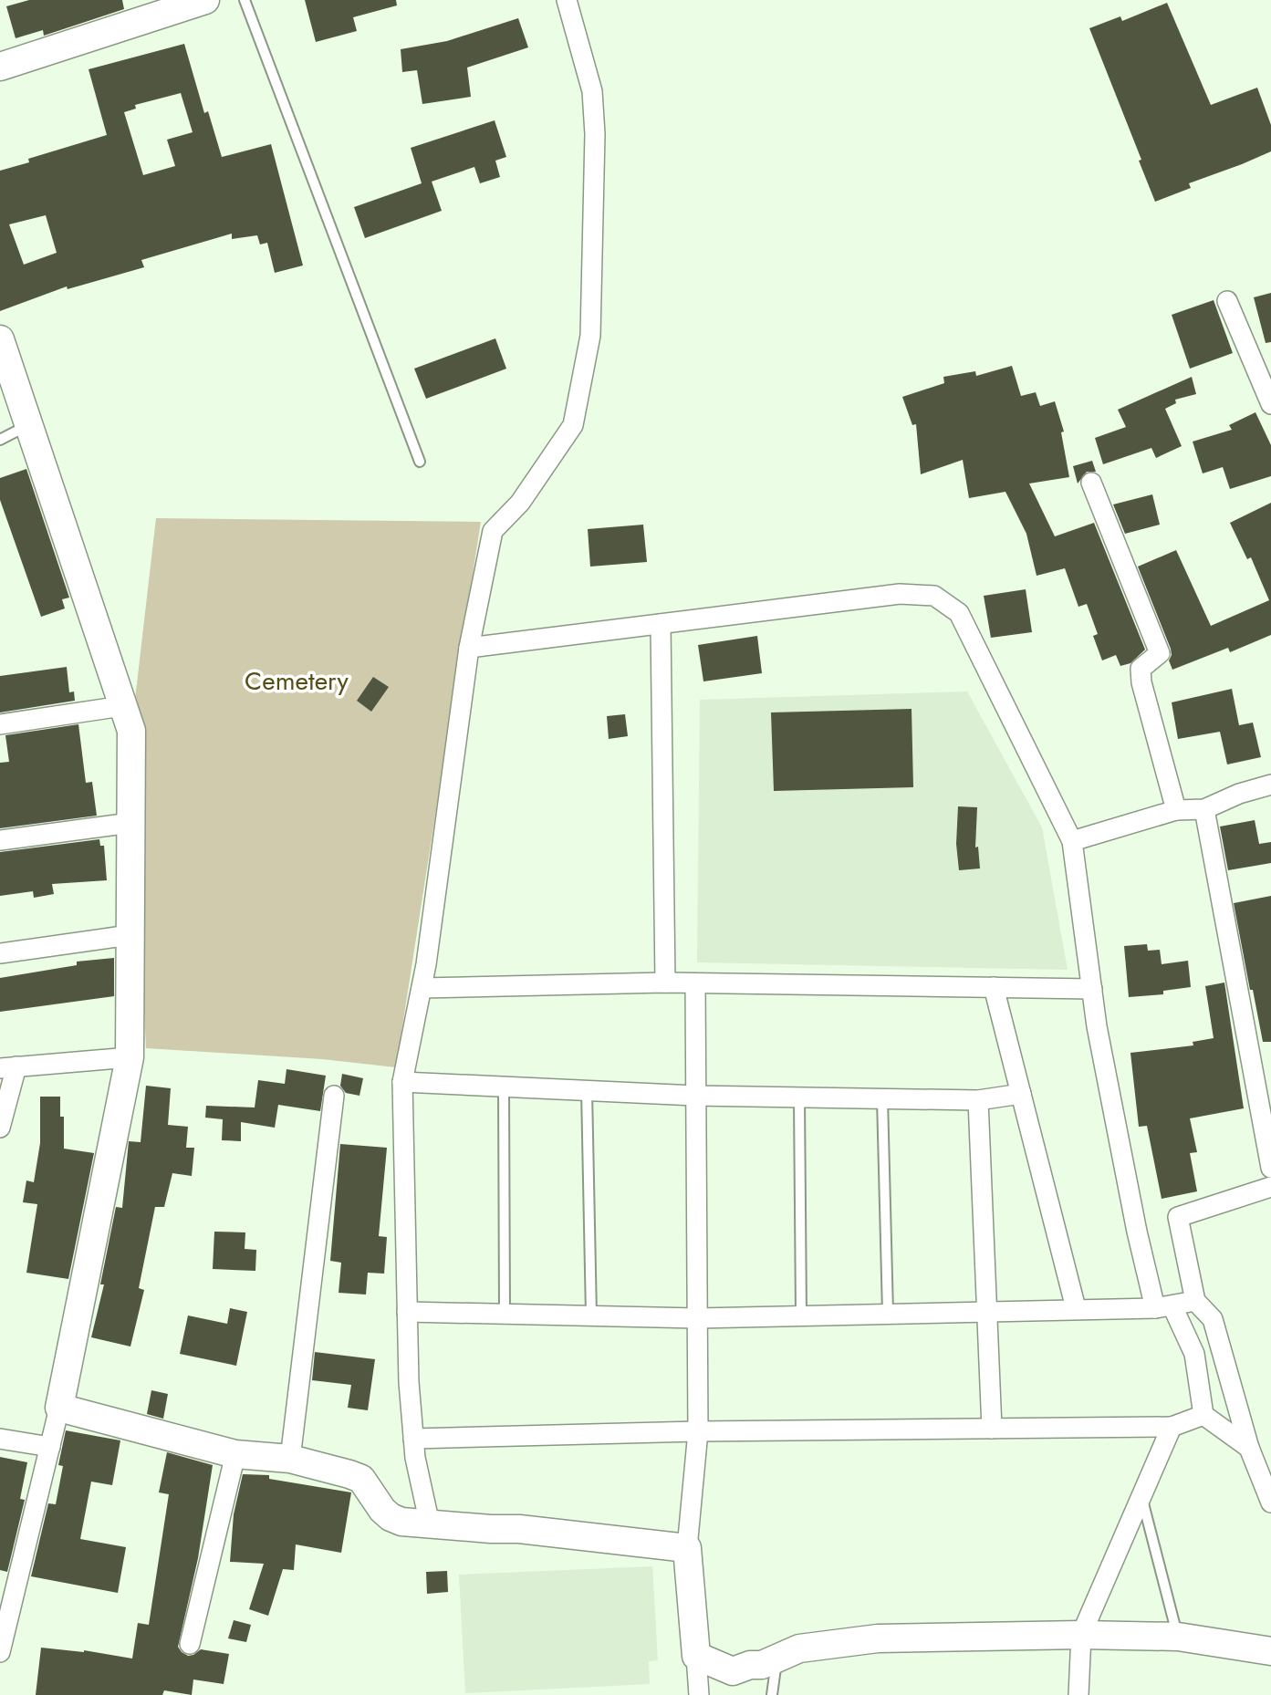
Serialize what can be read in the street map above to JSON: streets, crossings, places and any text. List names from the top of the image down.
{
  "parks": ["Cemetery"]
}
